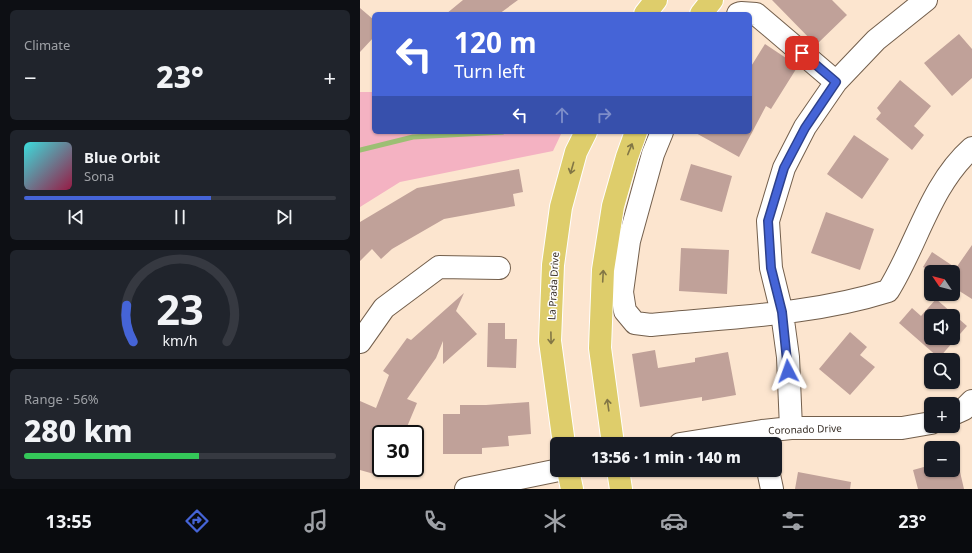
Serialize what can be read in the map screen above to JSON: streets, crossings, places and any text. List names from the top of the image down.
{
  "streets": {
    "main road": ["La Prada Drive"],
    "street": ["Coronado Drive"]
  },
  "north": "top left",
  "page": {
    "tile": [
      "Climate",
      ["Range · 56%", "280 km"]
    ],
    "turn": ["120 m", "Turn left"],
    "heat": ["−", "23°", "+"],
    "song": ["Blue Orbit", "Sona"],
    "map_buttons": ["+", "−"],
    "limit": "30",
    "trip": "13:56 · 1 min · 140 m",
    "tabs": ["13:55", "23°"],
    "gauge": ["23", "km/h"]
  }
}
